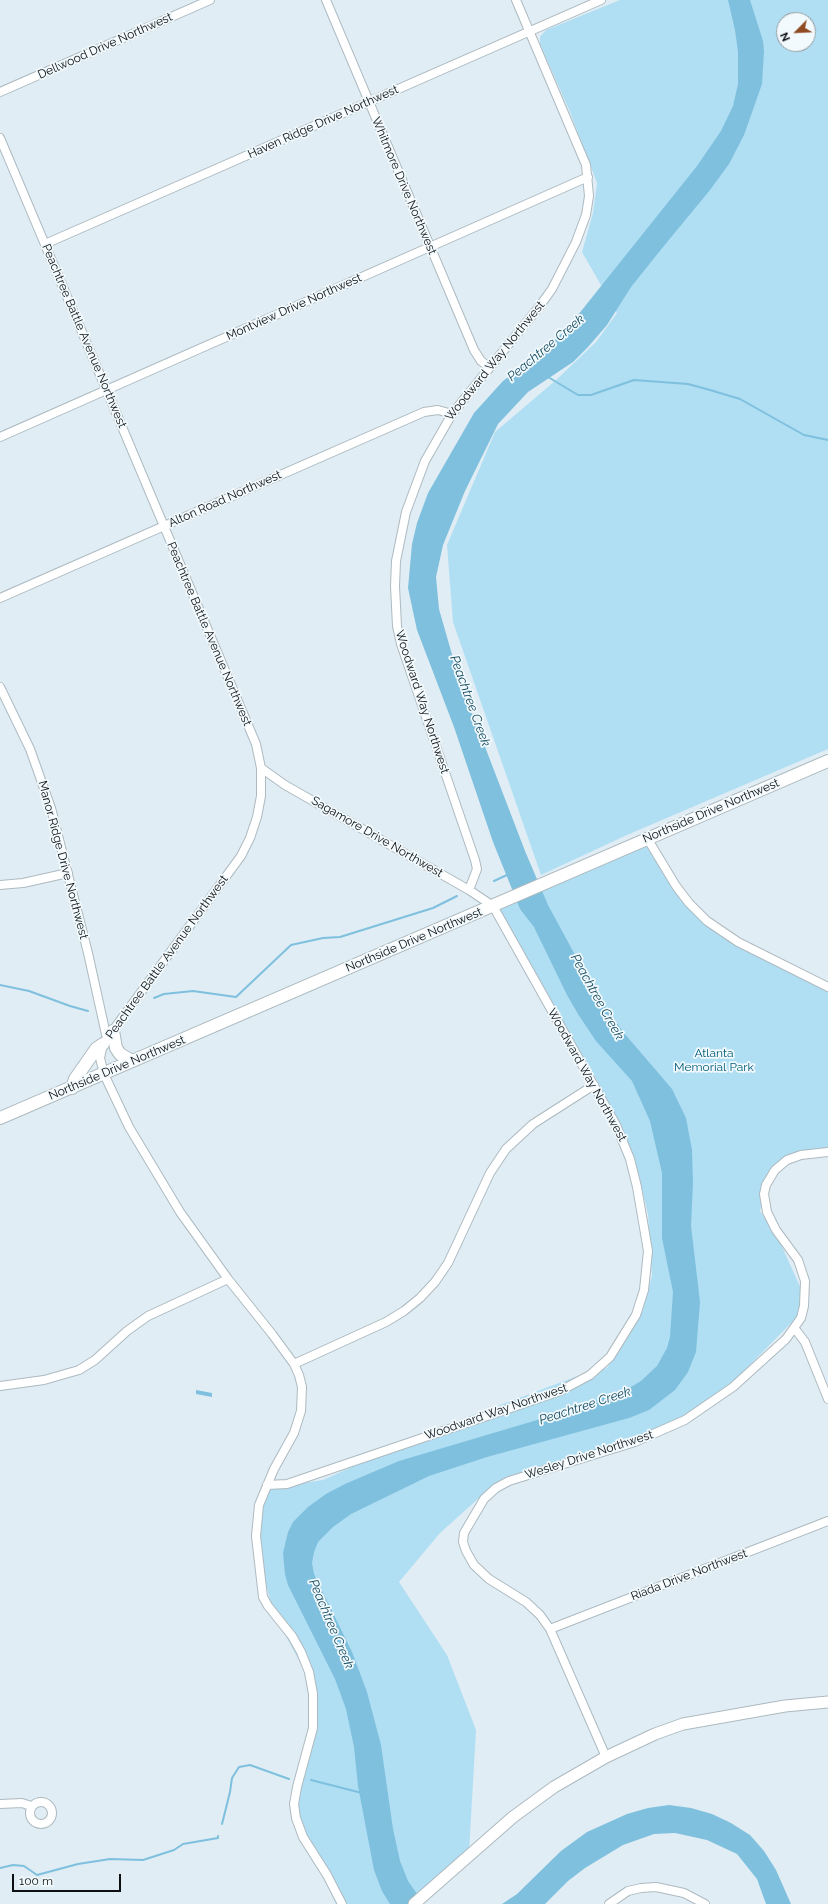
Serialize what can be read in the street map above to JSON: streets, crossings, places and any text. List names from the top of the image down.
{
  "streets": {
    "main road": ["Northside Drive Northwest"],
    "street": [
      "Dellwood Drive Northwest",
      "Haven Ridge Drive Northwest",
      "Whitmore Drive Northwest",
      "Montview Drive Northwest",
      "Peachtree Battle Avenue Northwest",
      "Woodward Way Northwest",
      "Alton Road Northwest",
      "Sagamore Drive Northwest",
      "Manor Ridge Drive Northwest",
      "Wesley Drive Northwest",
      "Riada Drive Northwest"
    ]
  },
  "crossings": [
    ["Haven Ridge Drive Northwest", "Whitmore Drive Northwest"],
    ["Haven Ridge Drive Northwest", "Peachtree Battle Avenue Northwest"],
    ["Haven Ridge Drive Northwest", "Woodward Way Northwest"],
    ["Whitmore Drive Northwest", "Montview Drive Northwest"],
    ["Whitmore Drive Northwest", "Woodward Way Northwest"],
    ["Montview Drive Northwest", "Peachtree Battle Avenue Northwest"],
    ["Montview Drive Northwest", "Woodward Way Northwest"],
    ["Peachtree Battle Avenue Northwest", "Woodward Way Northwest"],
    ["Peachtree Battle Avenue Northwest", "Alton Road Northwest"],
    ["Peachtree Battle Avenue Northwest", "Northside Drive Northwest"],
    ["Peachtree Battle Avenue Northwest", "Sagamore Drive Northwest"],
    ["Peachtree Battle Avenue Northwest", "Manor Ridge Drive Northwest"],
    ["Woodward Way Northwest", "Alton Road Northwest"],
    ["Woodward Way Northwest", "Northside Drive Northwest"],
    ["Woodward Way Northwest", "Sagamore Drive Northwest"],
    ["Northside Drive Northwest", "Sagamore Drive Northwest"],
    ["Wesley Drive Northwest", "Riada Drive Northwest"]
  ],
  "water": ["Peachtree Creek"],
  "parks": ["Atlanta Memorial Park"],
  "scale_bar": "100 m",
  "north": "bottom left"
}
